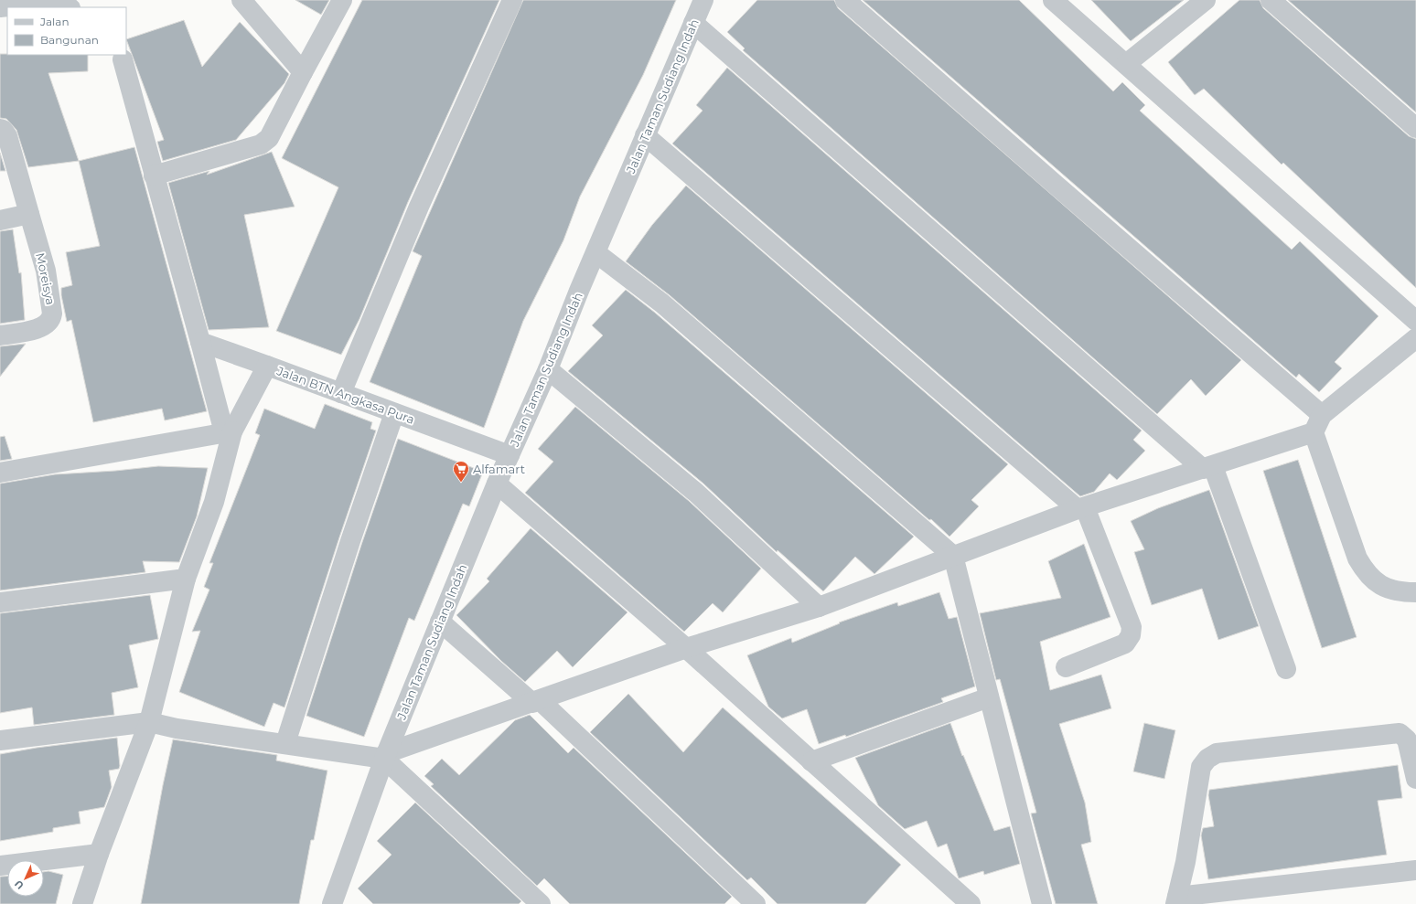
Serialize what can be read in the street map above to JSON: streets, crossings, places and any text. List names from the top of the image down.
{
  "streets": {
    "street": ["Jalan Taman Sudiang Indah", "Moreisya", "Jalan BTN Angkasa Pura"]
  },
  "crossings": [
    ["Jalan Taman Sudiang Indah", "Jalan BTN Angkasa Pura"]
  ],
  "places": {
    "supermarket": ["Alfamart"]
  },
  "legend": ["Jalan", "Bangunan"],
  "north": "bottom left"
}
